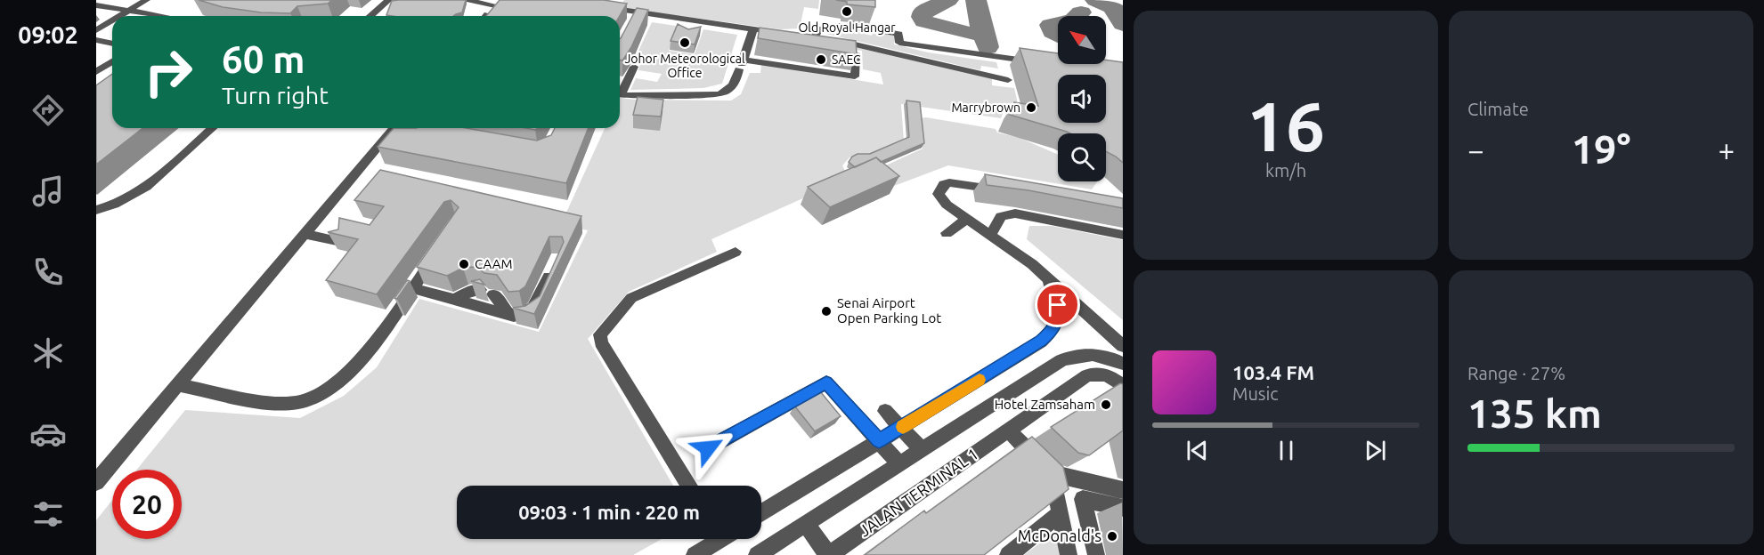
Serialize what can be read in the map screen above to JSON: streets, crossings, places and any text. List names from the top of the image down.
{
  "streets": {
    "street": ["JALAN TERMINAL 1"]
  },
  "places": [
    "Old Royal Hangar",
    "Johor Meteorological Office",
    "SAEC",
    "Marrybrown",
    "CAAM",
    "Senai Airport Open Parking Lot",
    "Hotel Zamsaham",
    "McDonald's"
  ],
  "north": "top left",
  "page": {
    "tabs": "09:02",
    "tile": [
      ["16", "km/h"],
      "Climate",
      ["Range · 27%", "135 km"]
    ],
    "turn": ["60 m", "Turn right"],
    "heat": ["−", "19°", "+"],
    "song": ["103.4 FM", "Music"],
    "limit": "20",
    "trip": "09:03 · 1 min · 220 m"
  }
}
